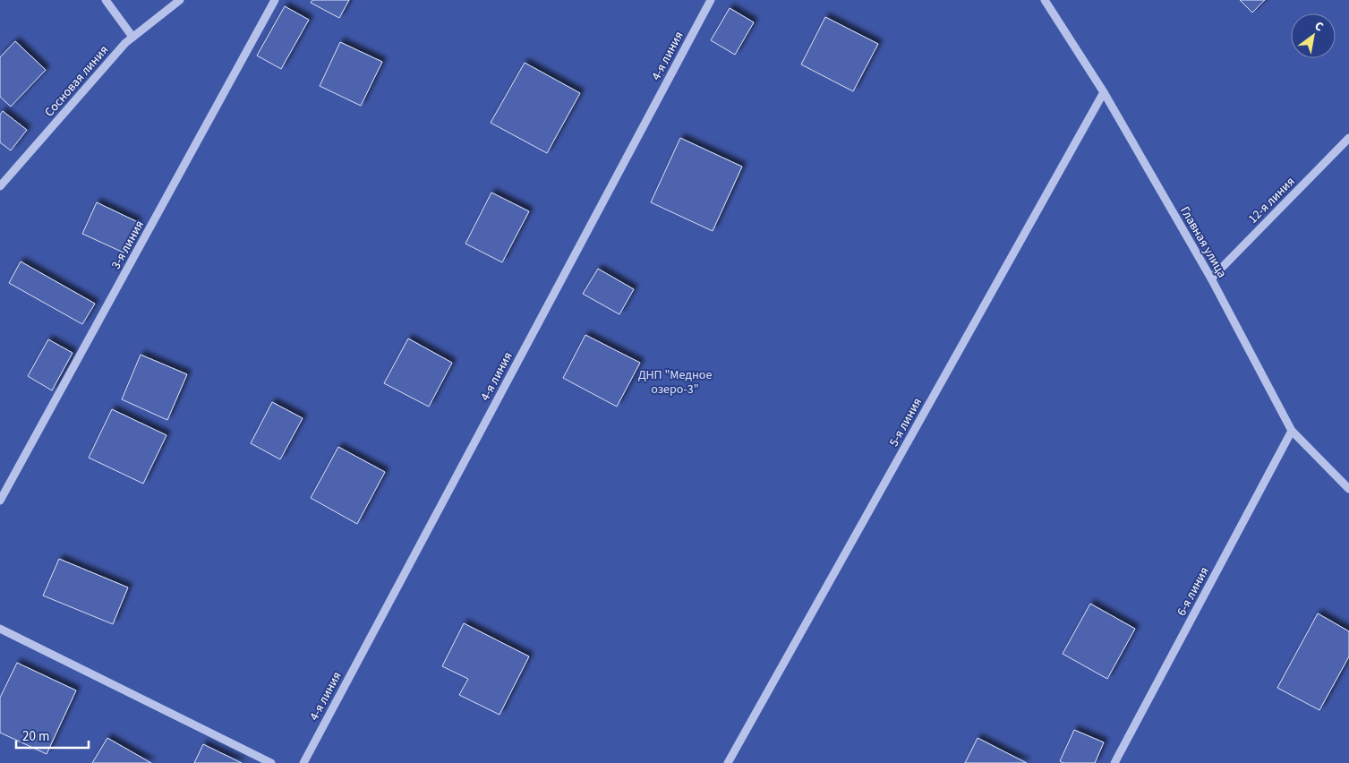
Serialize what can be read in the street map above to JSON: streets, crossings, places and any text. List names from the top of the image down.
{
  "streets": {
    "street": [
      "4-я линия",
      "Сосновая линия",
      "12-я линия",
      "Главная улица",
      "3-я линия",
      "5-я линия",
      "6-я линия"
    ]
  },
  "crossings": [
    ["12-я линия", "Главная улица"],
    ["Главная улица", "5-я линия"],
    ["Главная улица", "6-я линия"]
  ],
  "parks": ["ДНП \"Медное озеро-3\""],
  "scale_bar": "20 m",
  "north": "top right"
}
